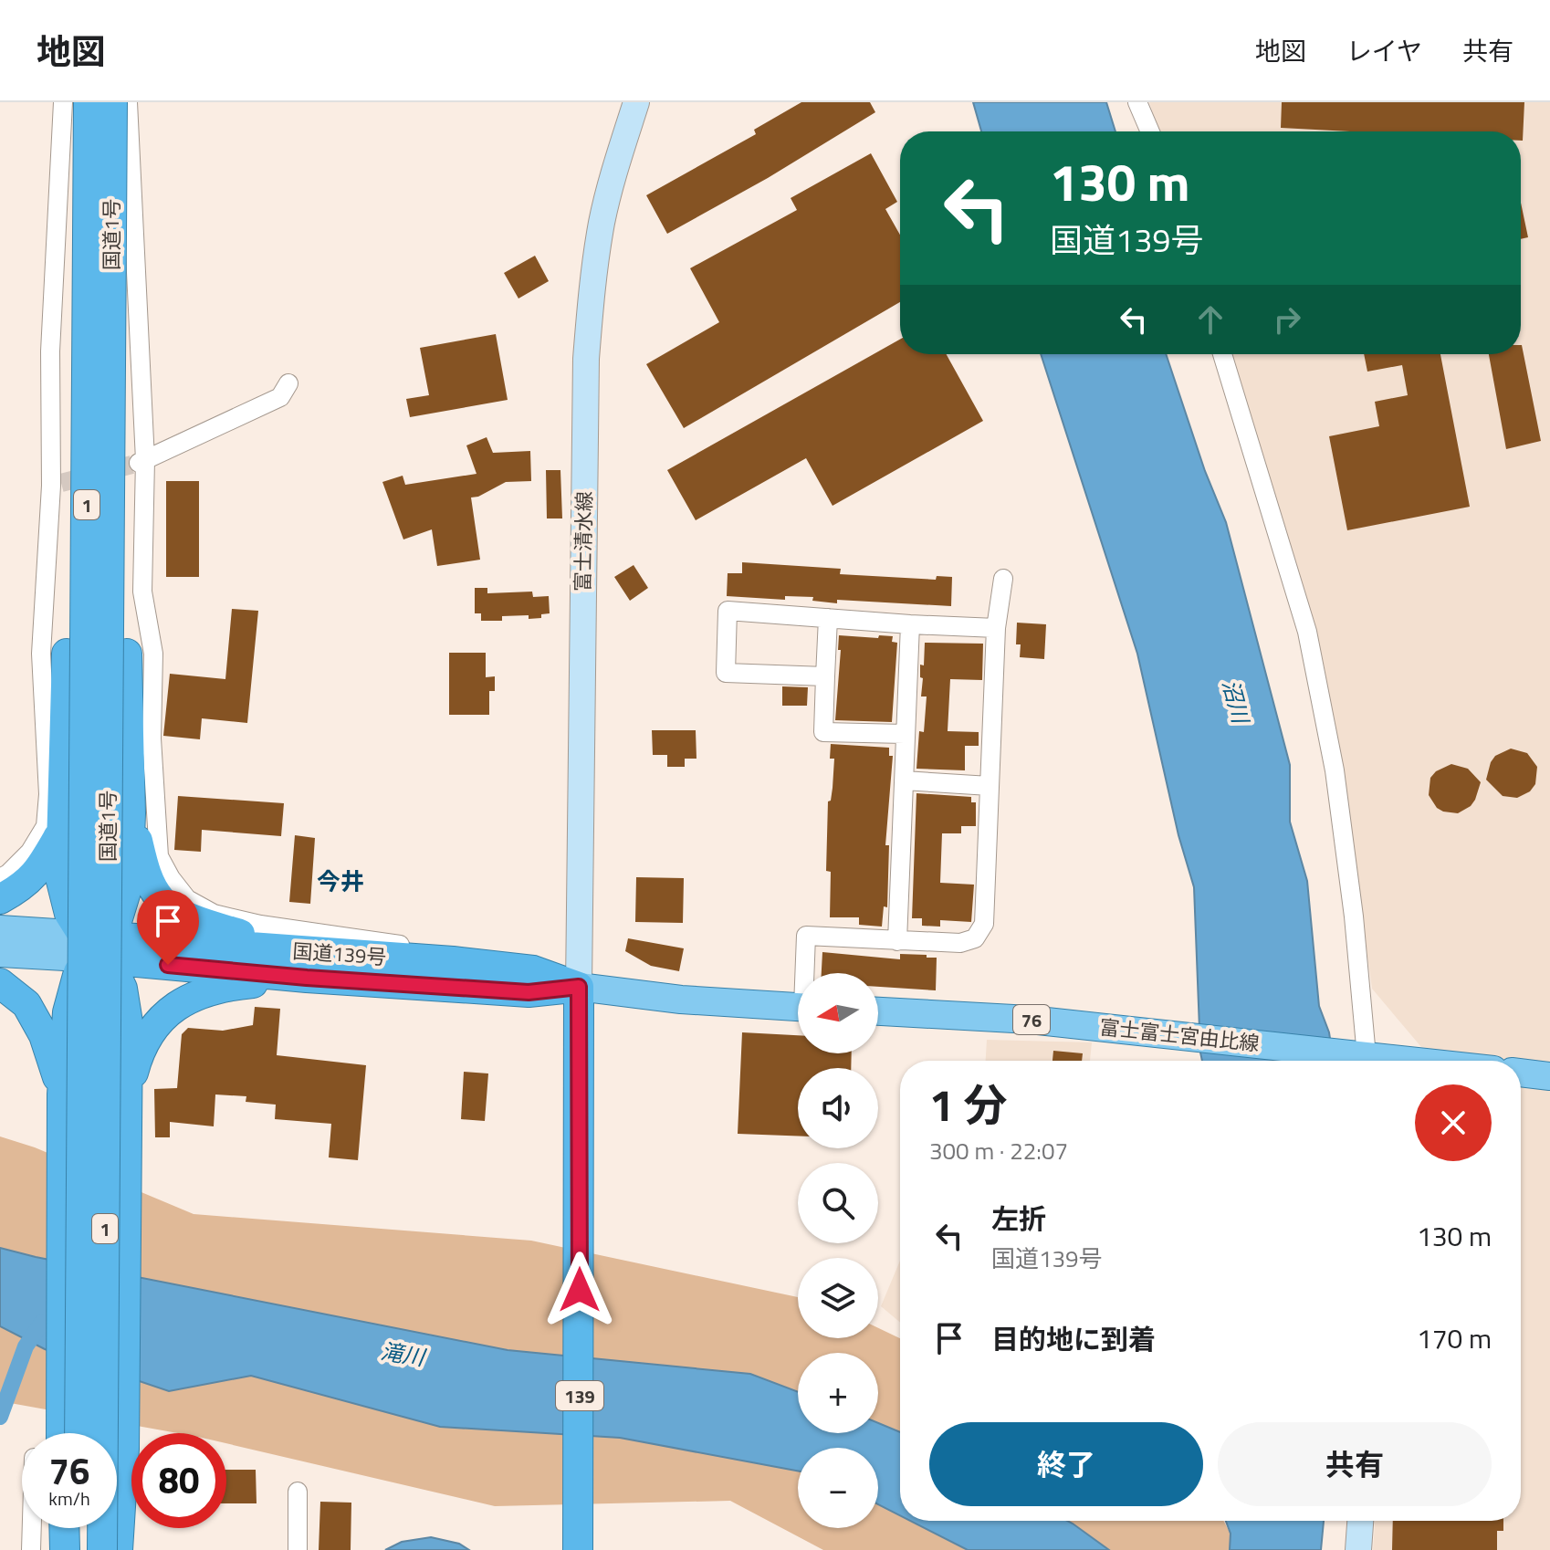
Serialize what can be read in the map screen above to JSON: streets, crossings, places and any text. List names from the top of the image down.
{
  "streets": {
    "highway": [
      "国道1号",
      "1",
      "国道139号",
      "139"
    ],
    "main road": ["富士清水線", "76", "富士富士宮由比線"]
  },
  "crossings": [
    ["国道1号", "1"],
    ["1", "国道139号"],
    ["富士清水線", "国道139号"],
    ["富士清水線", "139"],
    ["国道139号", "139"]
  ],
  "districts": ["今井"],
  "water": ["沼川", "滝川"],
  "north": "left",
  "page": {
    "header": "地図",
    "nav": ["地図", "レイヤ", "共有"],
    "turn": ["130 m", "国道139号"],
    "map_buttons": ["+", "−"],
    "heading": ["1 分", "300 m · 22:07"],
    "list": [
      {
        "name": "左折",
        "note": "国道139号",
        "value": "130 m"
      },
      {
        "name": "目的地に到着",
        "value": "170 m"
      }
    ],
    "buttons": ["終了", "共有"],
    "speed": "76 km/h",
    "limit": "80"
  }
}
